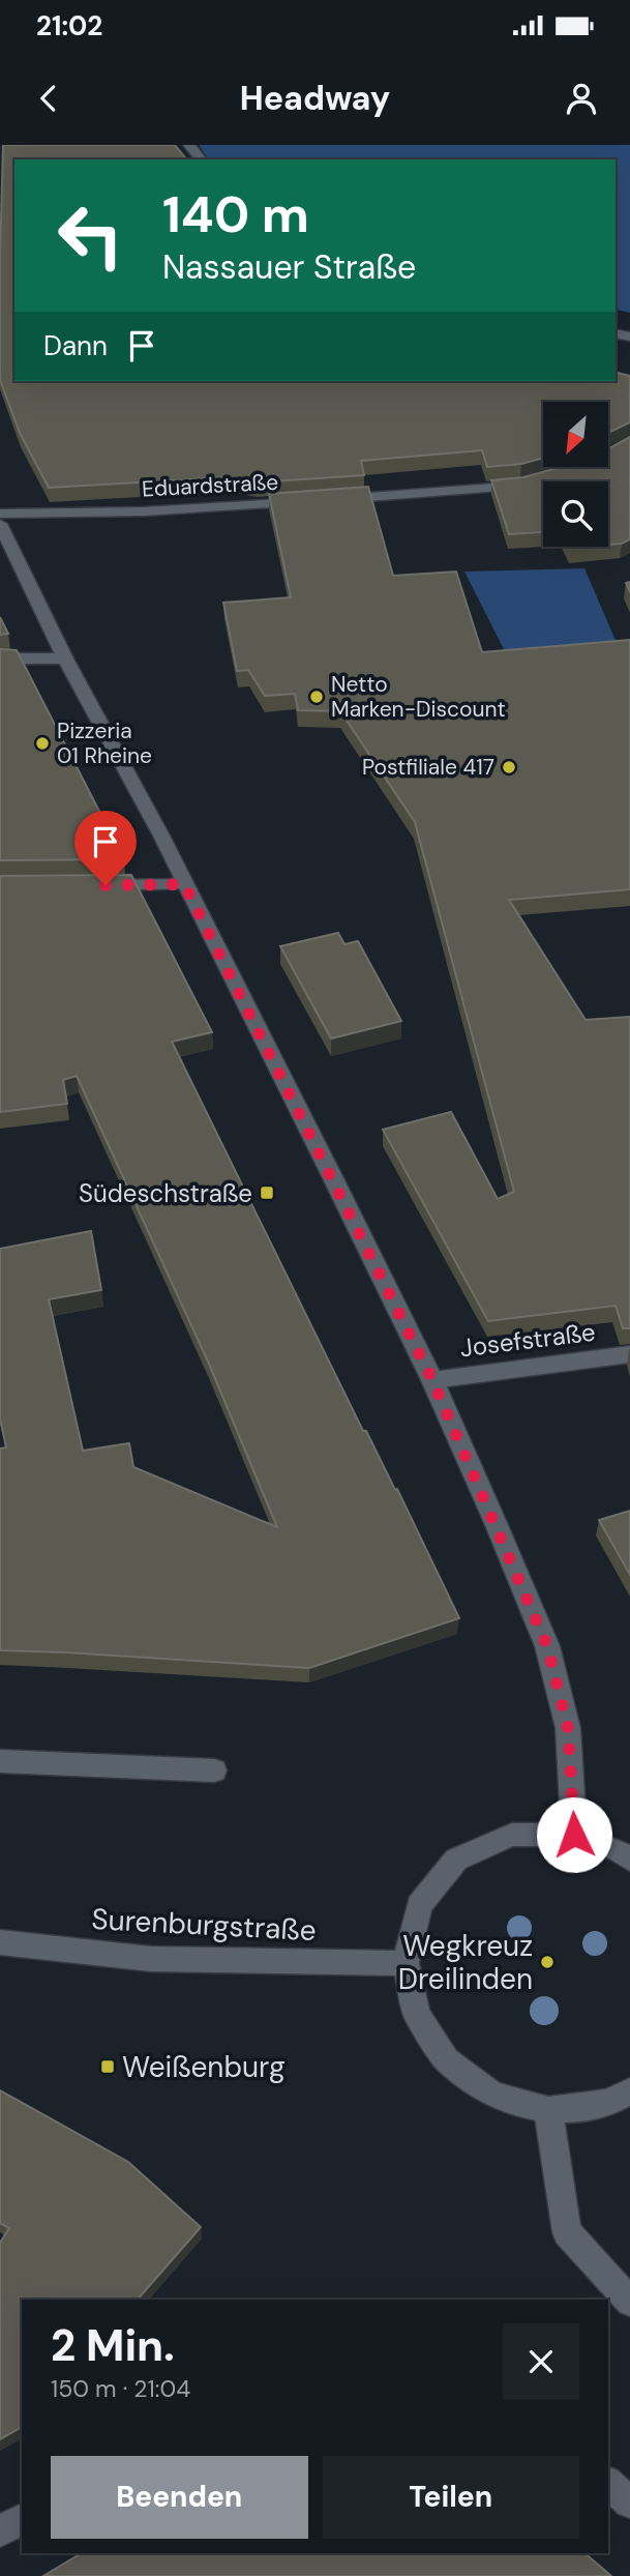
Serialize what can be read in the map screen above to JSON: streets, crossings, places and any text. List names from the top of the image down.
{
  "streets": {
    "main road": ["Eduardstraße", "Josefstraße", "Surenburgstraße"]
  },
  "places": {
    "other": [
      "Netto Marken-Discount",
      "Pizzeria 01 Rheine",
      "Postfiliale 417",
      "Wegkreuz Dreilinden"
    ],
    "transit": ["Südeschstraße", "Weißenburg"]
  },
  "north": "bottom left",
  "page": {
    "status": "21:02",
    "header": "Headway",
    "turn": ["140 m", "Nassauer Straße"],
    "then": "Dann",
    "heading": ["2 Min.", "150 m · 21:04"],
    "buttons": ["Beenden", "Teilen"]
  }
}
